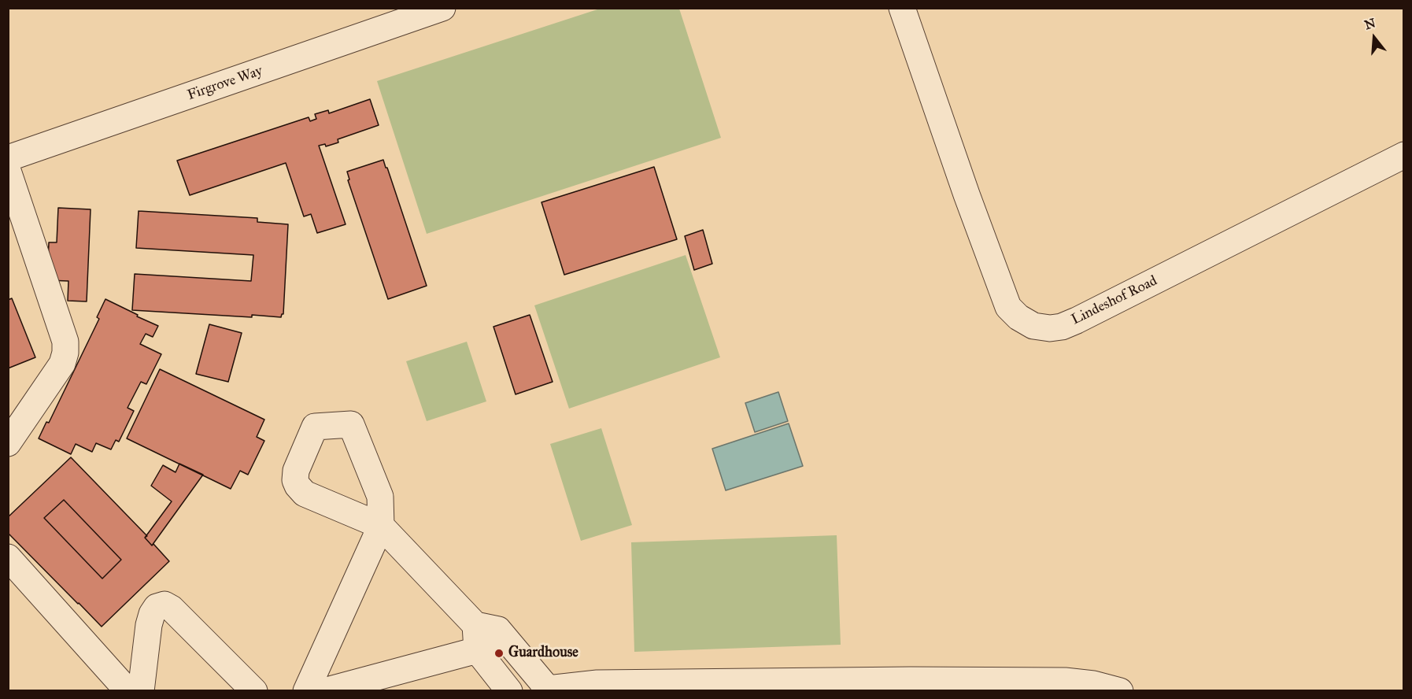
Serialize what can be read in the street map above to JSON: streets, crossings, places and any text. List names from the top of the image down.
{
  "streets": {
    "street": ["Firgrove Way", "Lindeshof Road"]
  },
  "places": ["Guardhouse"],
  "north": "top"
}
